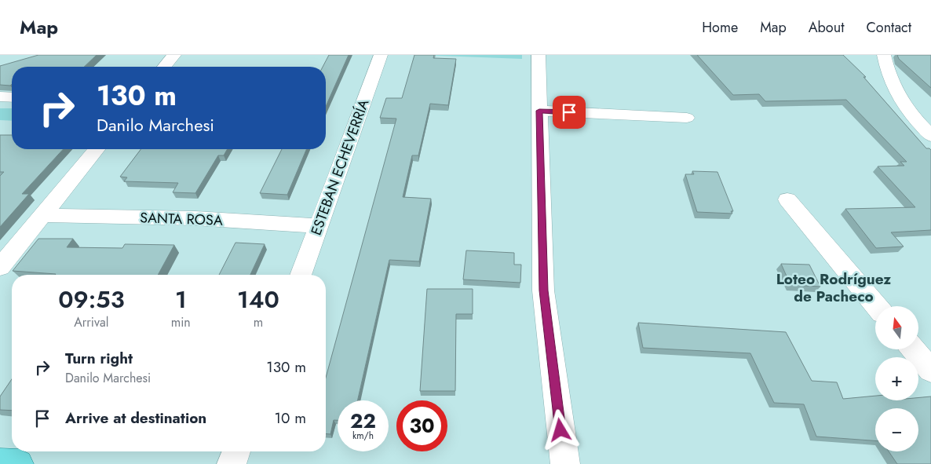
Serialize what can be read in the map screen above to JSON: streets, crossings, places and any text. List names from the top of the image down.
{
  "streets": {
    "street": ["ESTEBAN ECHEVERRÍA", "SANTA ROSA"]
  },
  "crossings": [
    ["ESTEBAN ECHEVERRÍA", "SANTA ROSA"]
  ],
  "districts": ["Loteo Rodríguez de Pacheco"],
  "north": "top",
  "page": {
    "header": "Map",
    "nav": [
      "Home",
      "Map",
      "About",
      "Contact"
    ],
    "turn": ["130 m", "Danilo Marchesi"],
    "eta": [
      "09:53",
      "Arrival",
      "1",
      "min",
      "140",
      "m"
    ],
    "map_buttons": ["+", "−"],
    "list": [
      {
        "name": "Turn right",
        "note": "Danilo Marchesi",
        "value": "130 m"
      },
      {
        "name": "Arrive at destination",
        "value": "10 m"
      }
    ],
    "speed": "22 km/h",
    "limit": "30"
  }
}
